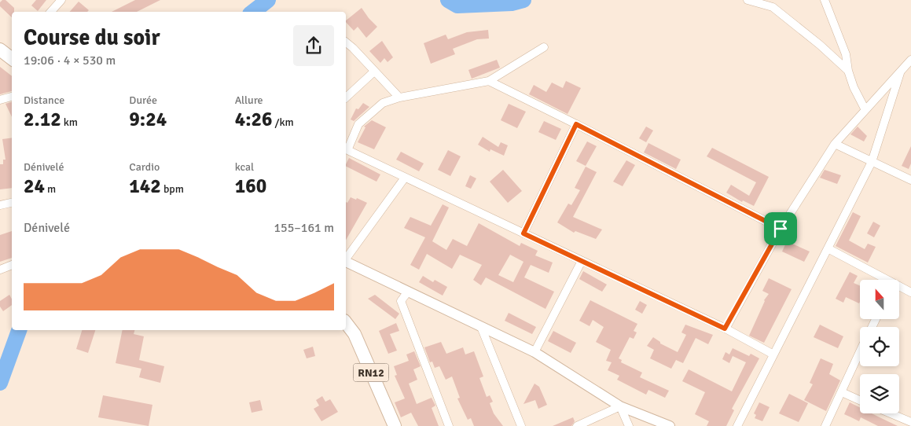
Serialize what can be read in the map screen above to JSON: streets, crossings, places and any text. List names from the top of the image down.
{
  "streets": {
    "main road": ["RN12"]
  },
  "north": "top",
  "page": {
    "heading": ["Course du soir", "19:06 · 4 × 530 m"],
    "stats": [
      ["Distance", "2.12 km"],
      ["Durée", "9:24"],
      ["Allure", "4:26 /km"],
      ["Dénivelé", "24 m"],
      ["Cardio", "142 bpm"],
      ["kcal", "160"]
    ],
    "chart": ["Dénivelé", "155–161 m"]
  }
}
